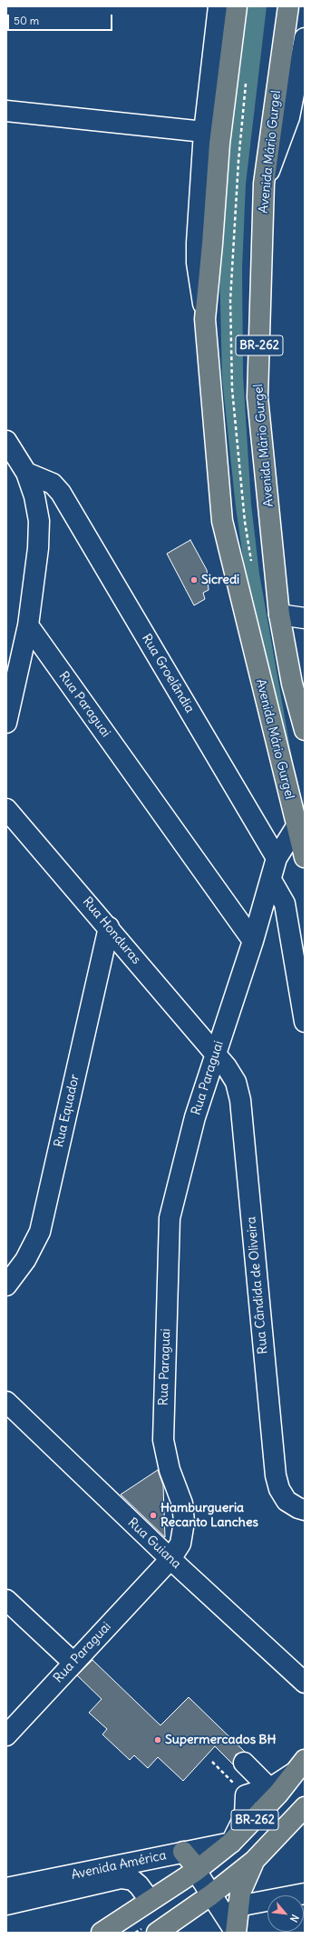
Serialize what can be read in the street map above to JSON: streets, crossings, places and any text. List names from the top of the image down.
{
  "streets": {
    "main road": ["Avenida Mário Gurgel", "BR-262"],
    "street": [
      "Rua Groelândia",
      "Rua Paraguai",
      "Rua Honduras",
      "Rua Equador",
      "Rua Cândida de Oliveira",
      "Rua Guiana",
      "Avenida América"
    ]
  },
  "crossings": [
    ["BR-262", "Avenida América"],
    ["Rua Groelândia", "Rua Paraguai"],
    ["Rua Paraguai", "Rua Honduras"],
    ["Rua Paraguai", "Rua Cândida de Oliveira"],
    ["Rua Paraguai", "Rua Guiana"],
    ["Rua Honduras", "Rua Equador"],
    ["Rua Honduras", "Rua Cândida de Oliveira"]
  ],
  "places": ["Sicredi", "Hamburgueria Recanto Lanches", "Supermercados BH"],
  "scale_bar": "50 m",
  "north": "bottom right"
}
